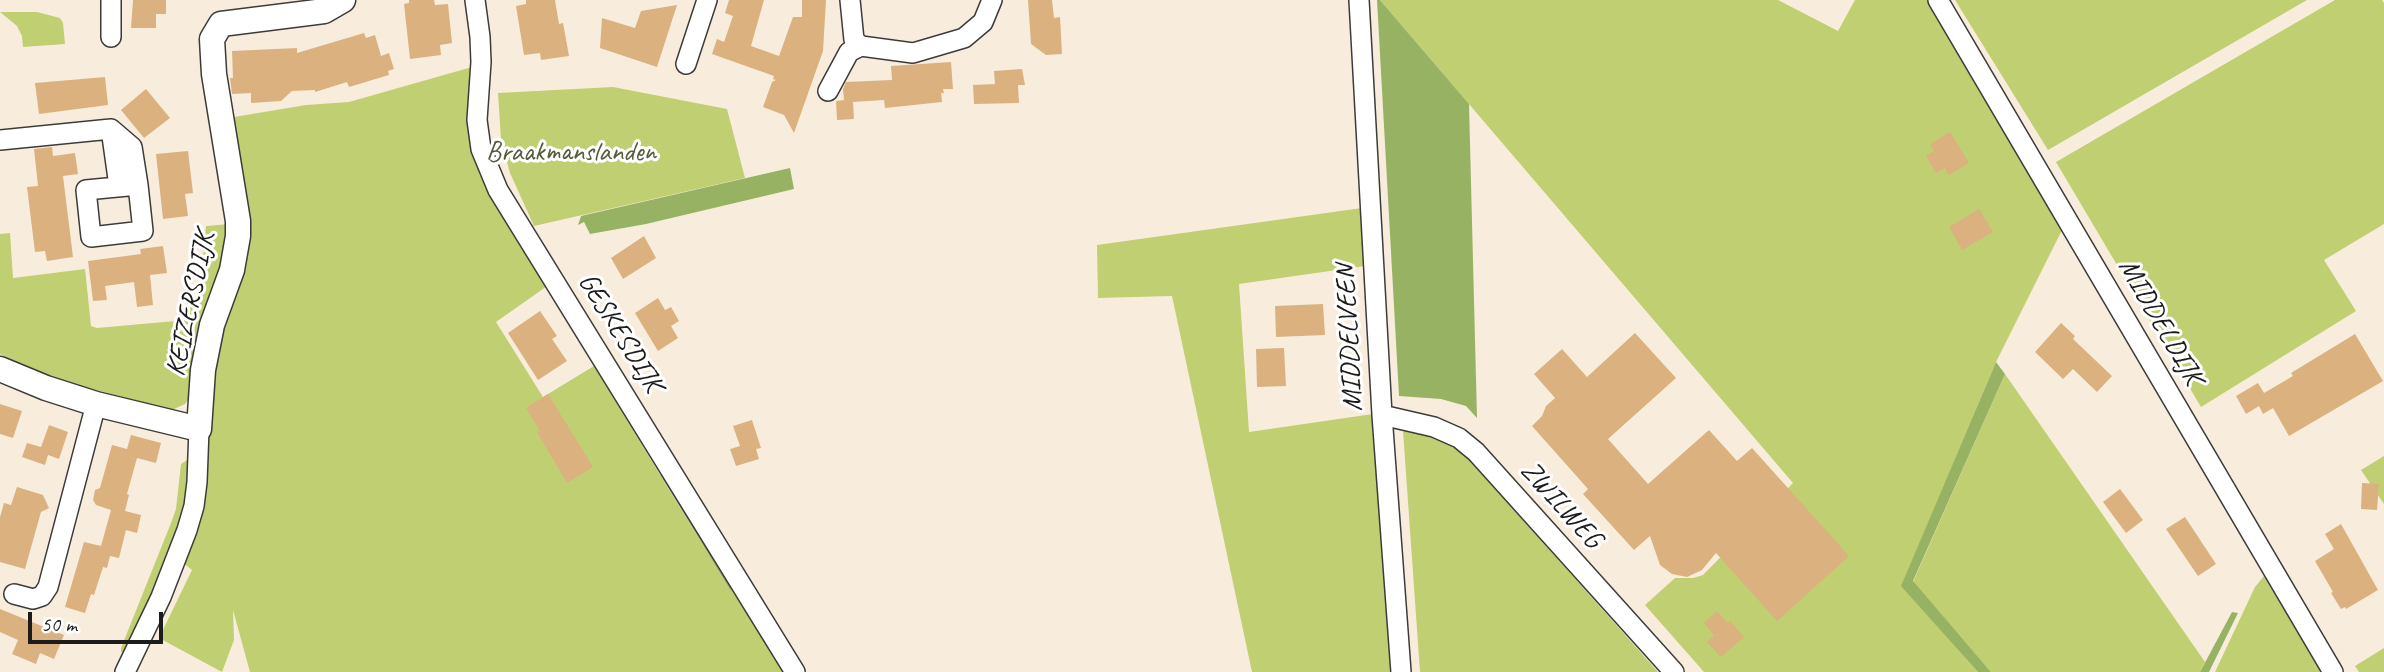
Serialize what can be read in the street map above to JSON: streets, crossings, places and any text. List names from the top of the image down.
{
  "streets": {
    "street": [
      "KEIZERSDIJK",
      "MIDDELDIJK",
      "GESKESDIJK",
      "MIDDELVEEN",
      "ZWILWEG"
    ]
  },
  "crossings": [
    ["MIDDELVEEN", "ZWILWEG"]
  ],
  "parks": ["Braakmanslanden"],
  "scale_bar": "50 m"
}
